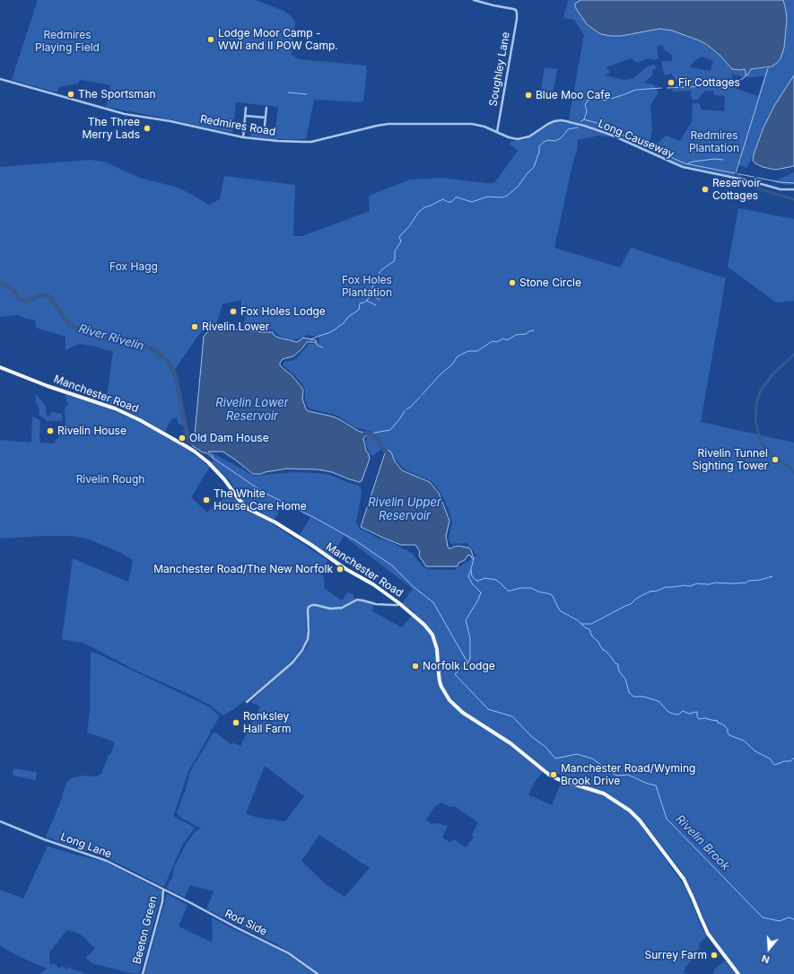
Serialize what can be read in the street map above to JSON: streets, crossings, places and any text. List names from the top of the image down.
{
  "streets": {
    "main road": ["Manchester Road"],
    "street": [
      "Soughley Lane",
      "Redmires Road",
      "Long Causeway",
      "Long Lane",
      "Rod Side",
      "Beeton Green"
    ]
  },
  "crossings": [
    ["Soughley Lane", "Redmires Road"],
    ["Soughley Lane", "Long Causeway"],
    ["Redmires Road", "Long Causeway"],
    ["Long Lane", "Rod Side"],
    ["Long Lane", "Beeton Green"],
    ["Rod Side", "Beeton Green"]
  ],
  "water": [
    "River Rivelin",
    "Rivelin Lower Reservoir",
    "Rivelin Upper Reservoir",
    "Rivelin Brook"
  ],
  "parks": [
    "Redmires Playing Field",
    "Redmires Plantation",
    "Fox Hagg",
    "Fox Holes Plantation",
    "Rivelin Rough"
  ],
  "places": [
    "Lodge Moor Camp - WWI and II POW Camp.",
    "Fir Cottages",
    "The Sportsman",
    "Blue Moo Cafe",
    "The Three Merry Lads",
    "Reservoir Cottages",
    "Stone Circle",
    "Fox Holes Lodge",
    "Rivelin Lower",
    "Rivelin House",
    "Old Dam House",
    "Rivelin Tunnel Sighting Tower",
    "The White House Care Home",
    "Manchester Road/The New Norfolk",
    "Norfolk Lodge",
    "Ronksley Hall Farm",
    "Manchester Road/Wyming Brook Drive",
    "Surrey Farm"
  ],
  "north": "bottom"
}
